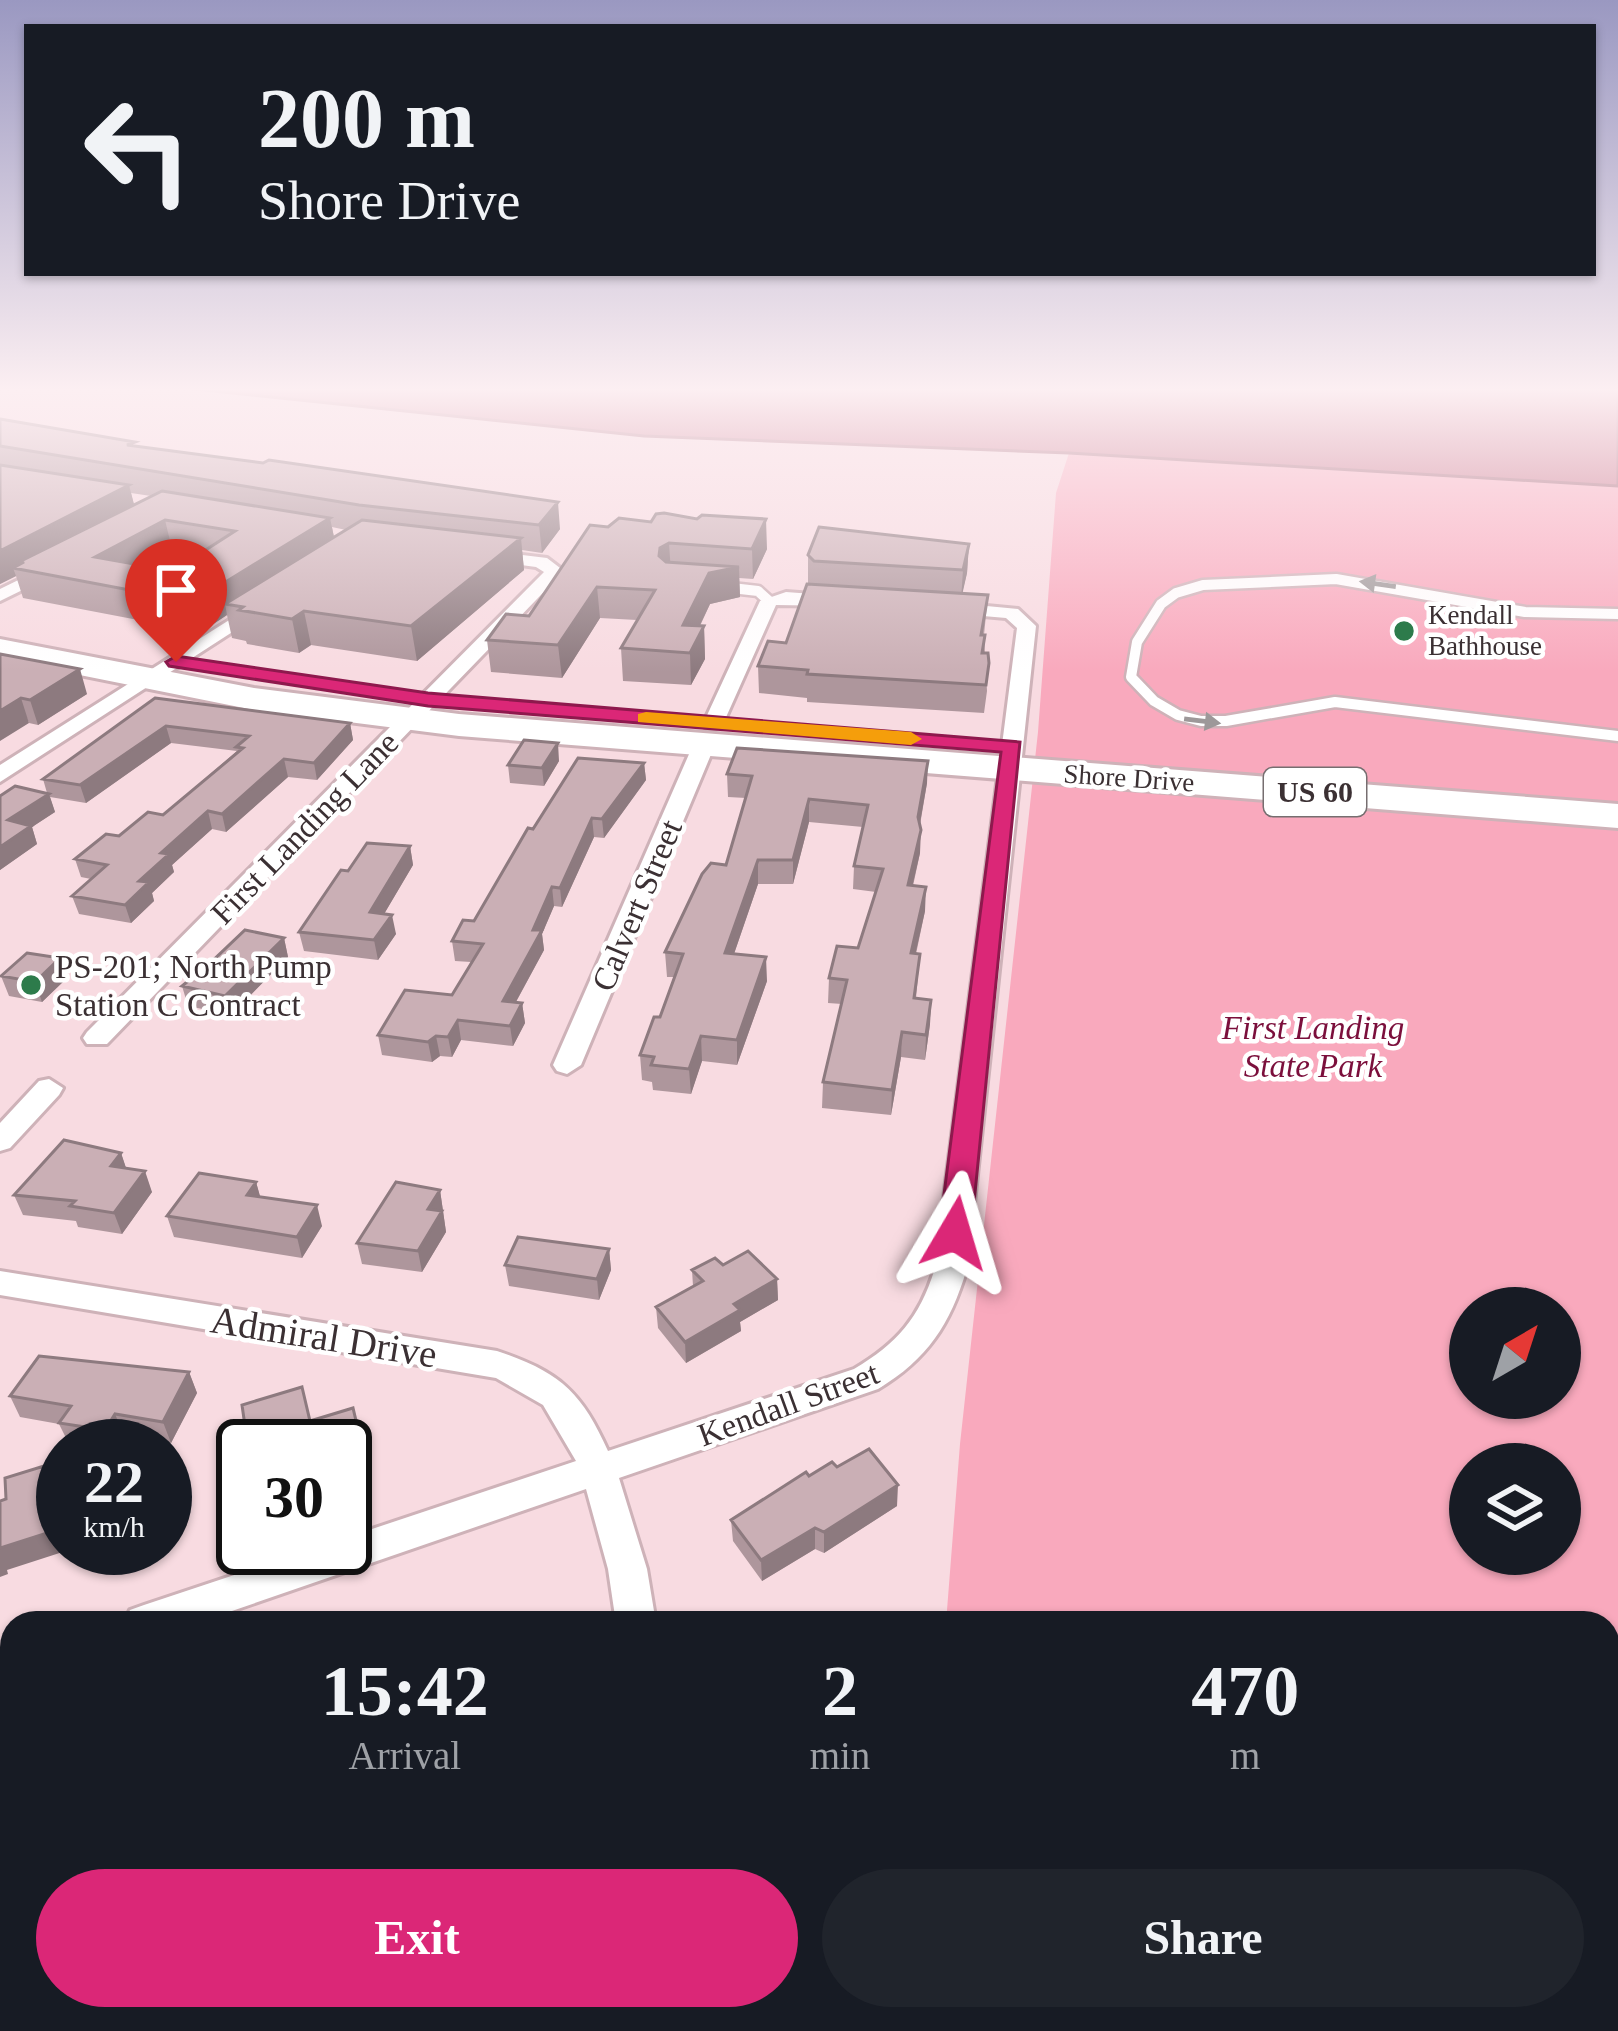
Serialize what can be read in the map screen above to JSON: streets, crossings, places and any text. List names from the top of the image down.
{
  "streets": {
    "highway": ["Shore Drive", "US 60"],
    "street": [
      "First Landing Lane",
      "Calvert Street",
      "Admiral Drive",
      "Kendall Street"
    ]
  },
  "crossings": [
    ["Shore Drive", "First Landing Lane"],
    ["Shore Drive", "Calvert Street"],
    ["Shore Drive", "Kendall Street"],
    ["Admiral Drive", "Kendall Street"]
  ],
  "parks": ["First Landing State Park"],
  "places": ["Kendall Bathhouse", "PS-201; North Pump Station C Contract"],
  "north": "top right",
  "page": {
    "turn": ["200 m", "Shore Drive"],
    "speed": "22 km/h",
    "limit": "30",
    "eta": [
      "15:42",
      "Arrival",
      "2",
      "min",
      "470",
      "m"
    ],
    "buttons": ["Exit", "Share"]
  }
}
